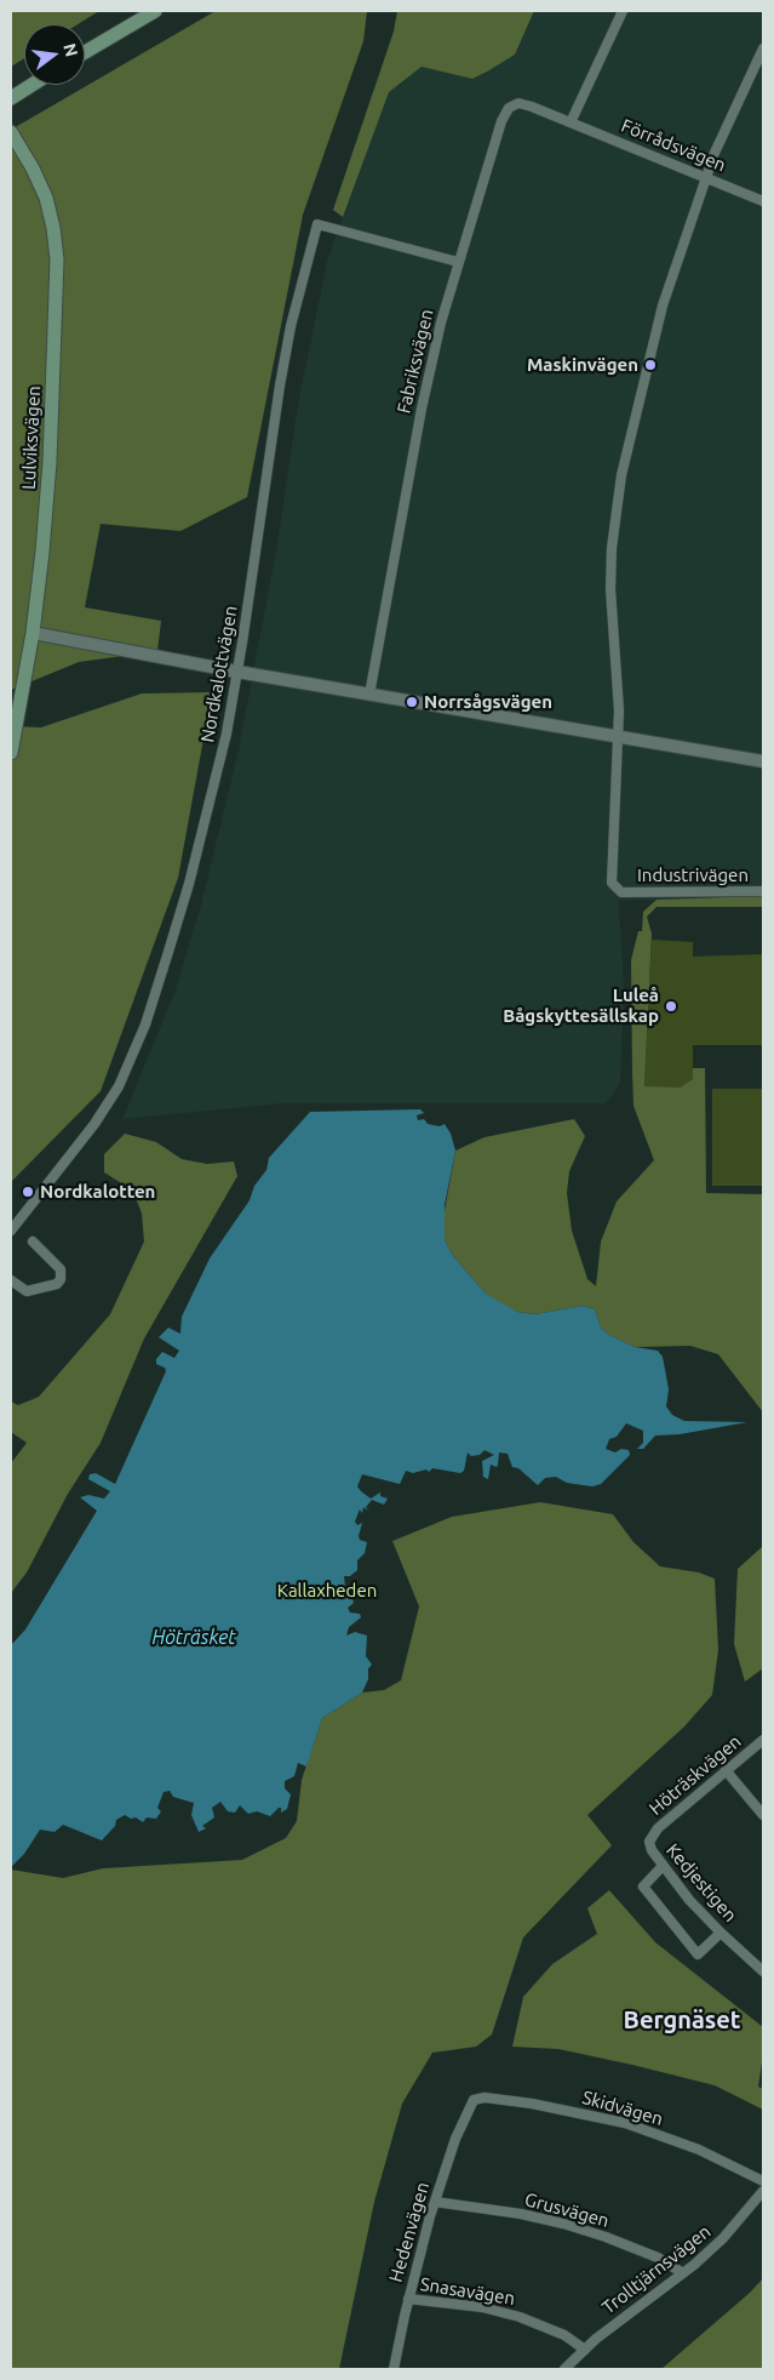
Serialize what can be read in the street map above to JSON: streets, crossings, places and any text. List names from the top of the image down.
{
  "streets": {
    "main road": ["Lulviksvägen"],
    "street": [
      "Förrådsvägen",
      "Fabriksvägen",
      "Nordkalottvägen",
      "Industrivägen",
      "Höträskvägen",
      "Kedjestigen",
      "Skidvägen",
      "Grusvägen",
      "Hedenvägen",
      "Trolltjärnsvägen",
      "Snasavägen"
    ]
  },
  "crossings": [
    ["Förrådsvägen", "Fabriksvägen"],
    ["Fabriksvägen", "Nordkalottvägen"],
    ["Höträskvägen", "Kedjestigen"],
    ["Skidvägen", "Hedenvägen"],
    ["Grusvägen", "Hedenvägen"],
    ["Grusvägen", "Trolltjärnsvägen"],
    ["Hedenvägen", "Snasavägen"],
    ["Trolltjärnsvägen", "Snasavägen"]
  ],
  "districts": ["Bergnäset"],
  "water": ["Höträsket"],
  "parks": ["Kallaxheden"],
  "places": [
    "Maskinvägen",
    "Norrsågsvägen",
    "Luleå Bågskyttesällskap",
    "Nordkalotten"
  ],
  "north": "right"
}
